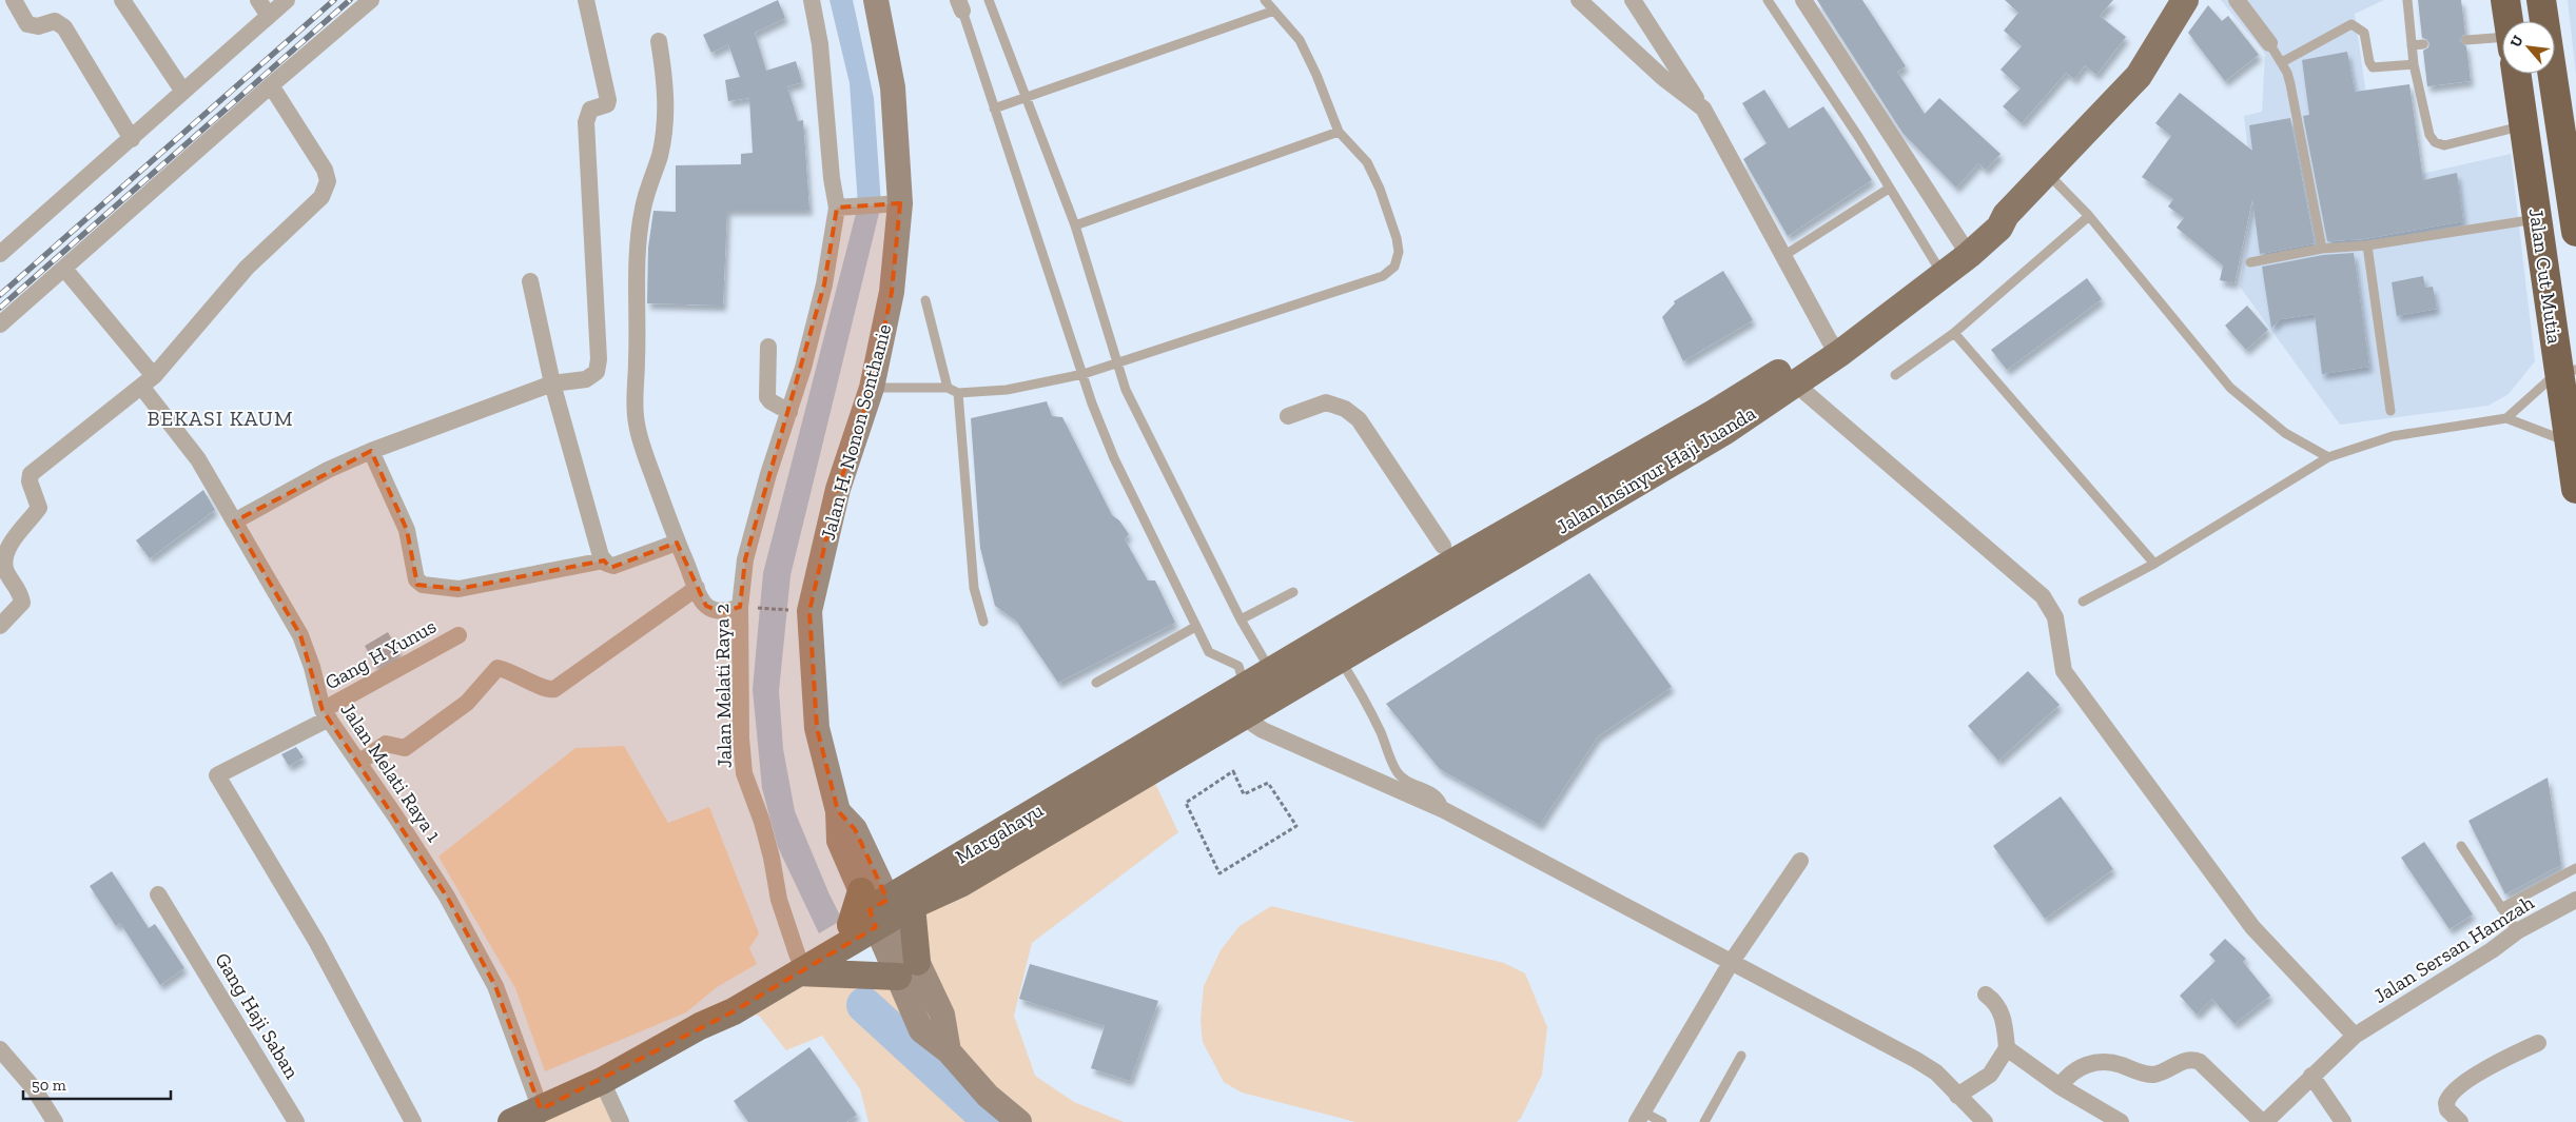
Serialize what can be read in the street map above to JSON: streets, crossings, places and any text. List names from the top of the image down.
{
  "streets": {
    "highway": ["Jalan Cut Mutia"],
    "main road": ["Jalan Insinyur Haji Juanda"],
    "street": [
      "Jalan H. Nonon Sonthanie",
      "Gang H Yunus",
      "Jalan Melati Raya 2",
      "Jalan Melati Raya 1",
      "Jalan Sersan Hamzah",
      "Gang Haji Saban"
    ]
  },
  "crossings": [
    ["Gang H Yunus", "Jalan Melati Raya 1"]
  ],
  "districts": ["BEKASI KAUM"],
  "scale_bar": "50 m",
  "north": "top left"
}
